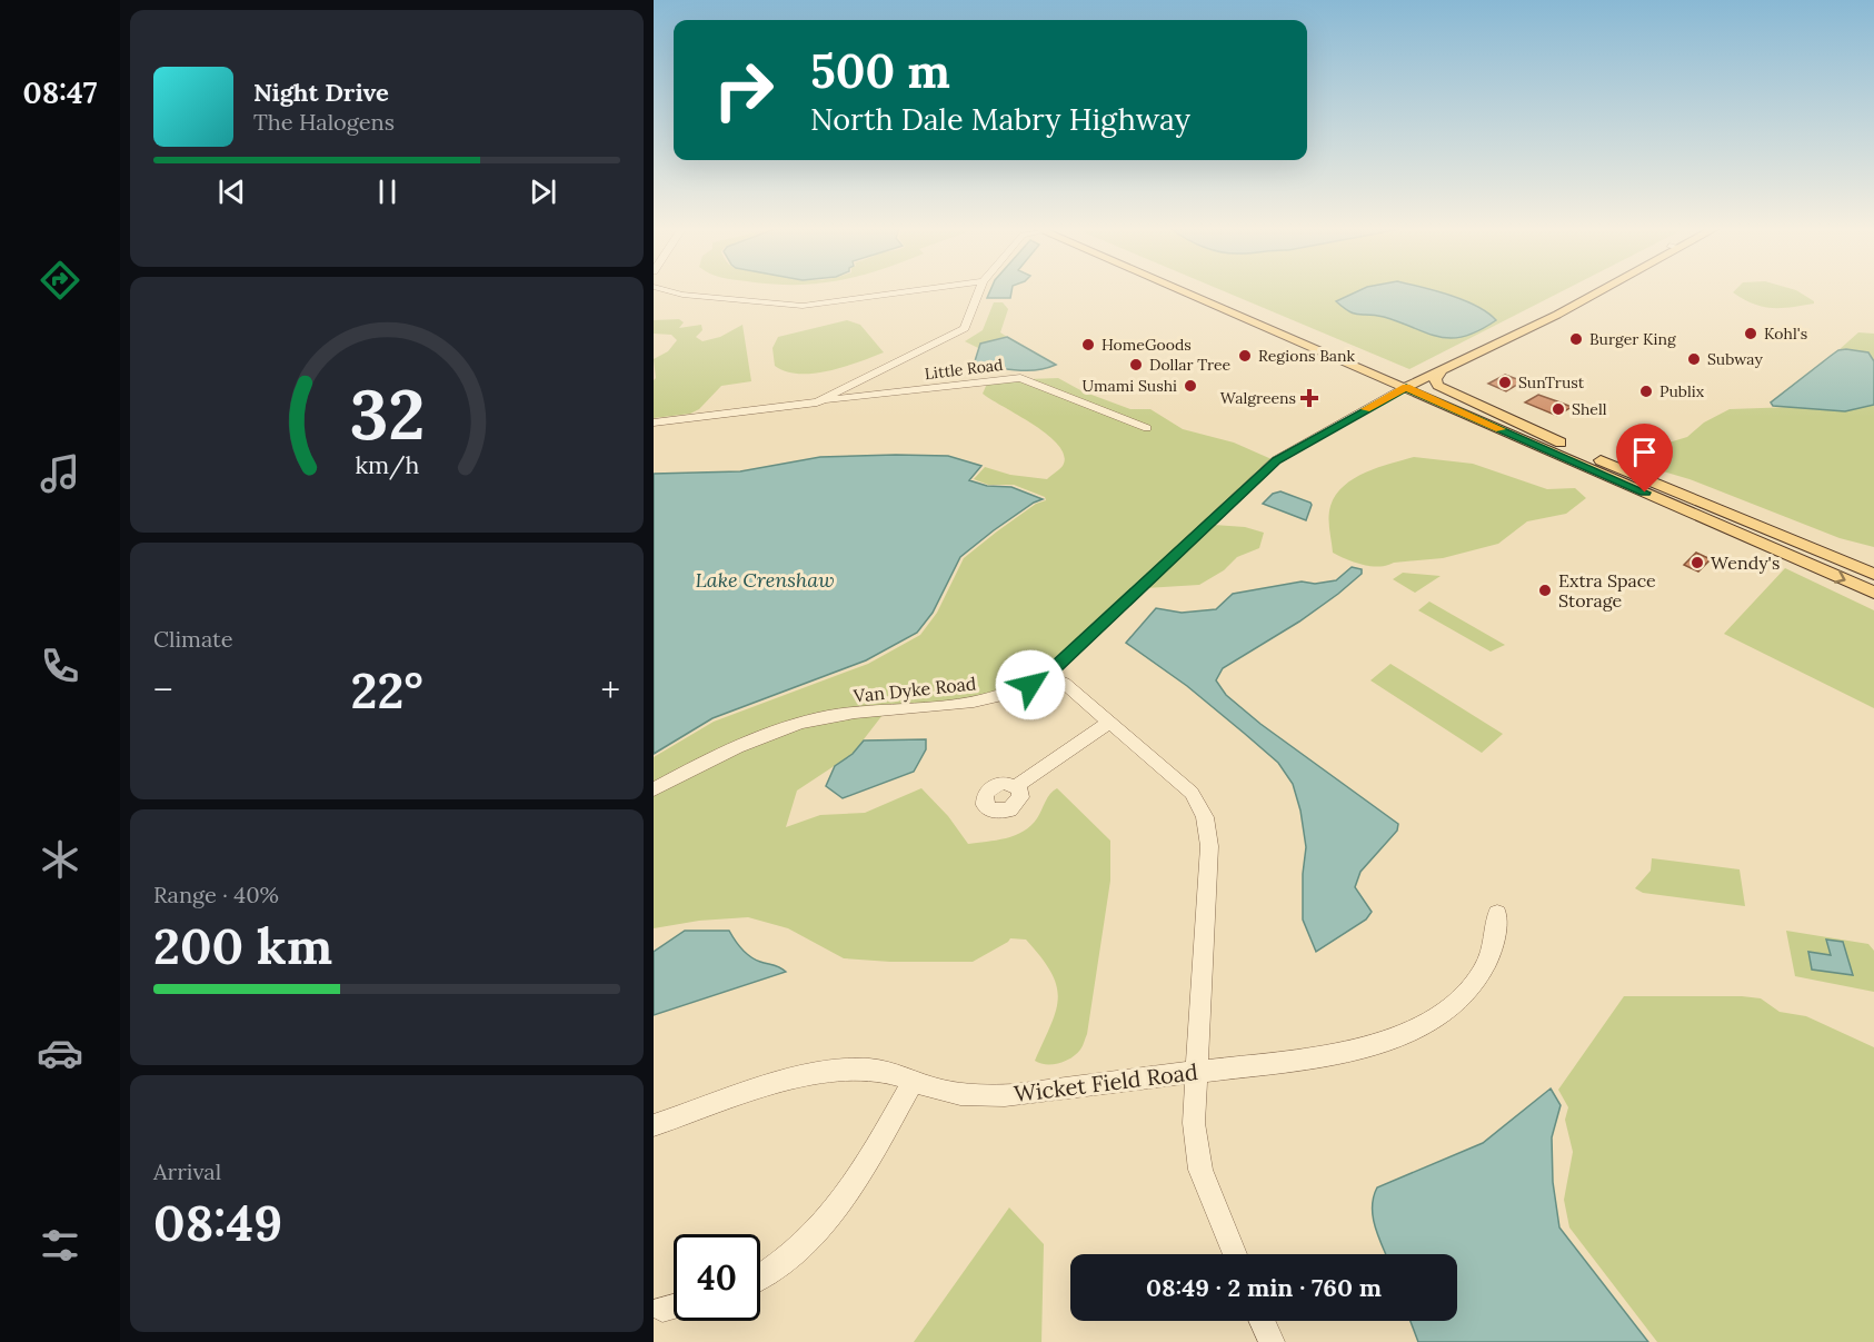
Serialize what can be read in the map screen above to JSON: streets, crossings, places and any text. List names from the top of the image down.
{
  "streets": {
    "main road": ["Van Dyke Road"],
    "street": ["Little Road", "Wicket Field Road"]
  },
  "water": ["Lake Crenshaw"],
  "places": {
    "other": [
      "Kohl's",
      "Burger King",
      "HomeGoods",
      "Regions Bank",
      "Subway",
      "Dollar Tree",
      "SunTrust",
      "Umami Sushi",
      "Publix",
      "Shell",
      "Wendy's",
      "Extra Space Storage"
    ],
    "health": ["Walgreens"]
  },
  "page": {
    "tabs": "08:47",
    "turn": ["500 m", "North Dale Mabry Highway"],
    "song": ["Night Drive", "The Halogens"],
    "tile": [
      "Climate",
      ["Range · 40%", "200 km"],
      ["Arrival", "08:49"]
    ],
    "heat": ["−", "22°", "+"],
    "limit": "40",
    "trip": "08:49 · 2 min · 760 m",
    "gauge": ["32", "km/h"]
  }
}
